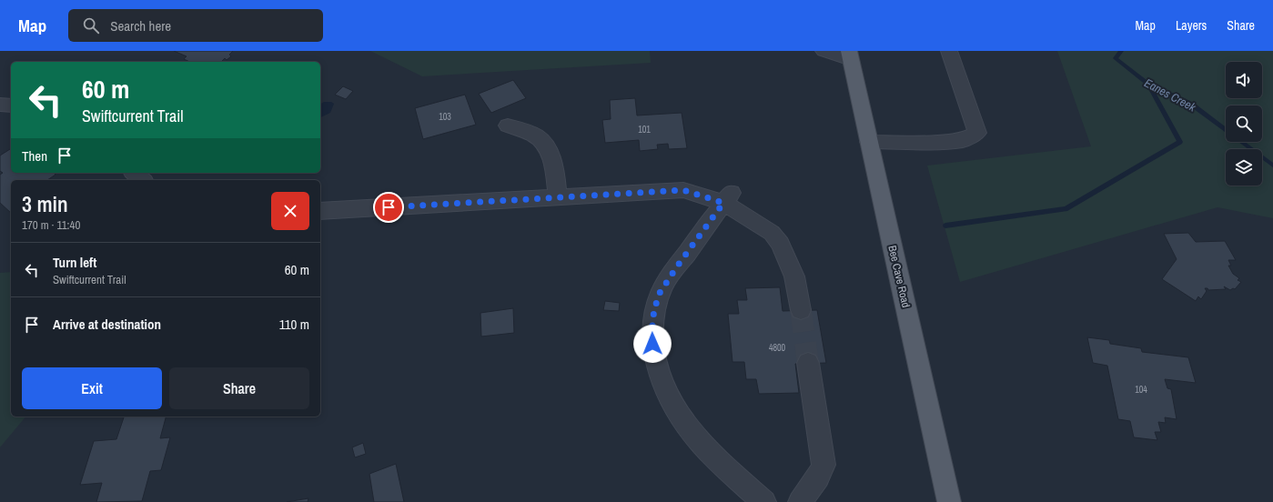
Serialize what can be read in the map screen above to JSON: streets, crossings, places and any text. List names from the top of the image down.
{
  "streets": {
    "main road": ["Bee Cave Road"]
  },
  "water": ["Eanes Creek"],
  "house_numbers": [
    "103",
    "101",
    "4800",
    "104"
  ],
  "page": {
    "header": "Map",
    "search": "Search here",
    "nav": ["Map", "Layers", "Share"],
    "turn": ["60 m", "Swiftcurrent Trail"],
    "then": "Then",
    "heading": ["3 min", "170 m · 11:40"],
    "list": [
      {
        "name": "Turn left",
        "note": "Swiftcurrent Trail",
        "value": "60 m"
      },
      {
        "name": "Arrive at destination",
        "value": "110 m"
      }
    ],
    "buttons": ["Exit", "Share"]
  }
}
